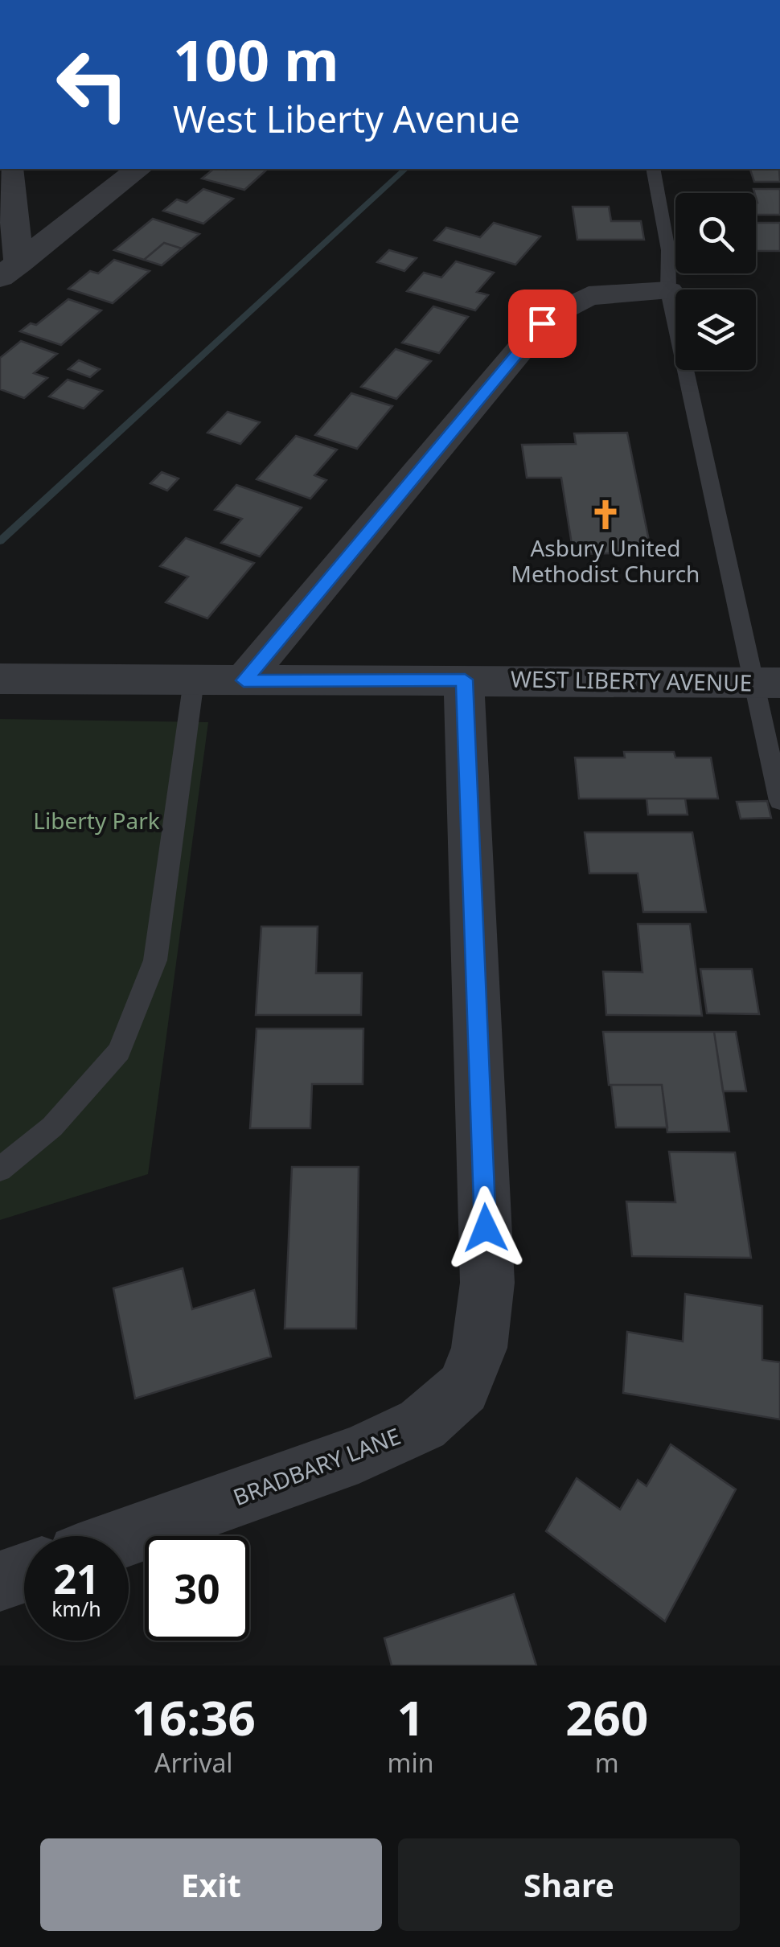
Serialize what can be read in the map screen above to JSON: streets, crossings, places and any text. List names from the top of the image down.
{
  "streets": {
    "street": ["WEST LIBERTY AVENUE", "BRADBARY LANE"]
  },
  "crossings": [
    ["WEST LIBERTY AVENUE", "BRADBARY LANE"]
  ],
  "parks": ["Liberty Park"],
  "places": {
    "church": ["Asbury United Methodist Church"]
  },
  "page": {
    "turn": ["100 m", "West Liberty Avenue"],
    "speed": "21 km/h",
    "limit": "30",
    "eta": [
      "16:36",
      "Arrival",
      "1",
      "min",
      "260",
      "m"
    ],
    "buttons": ["Exit", "Share"]
  }
}
